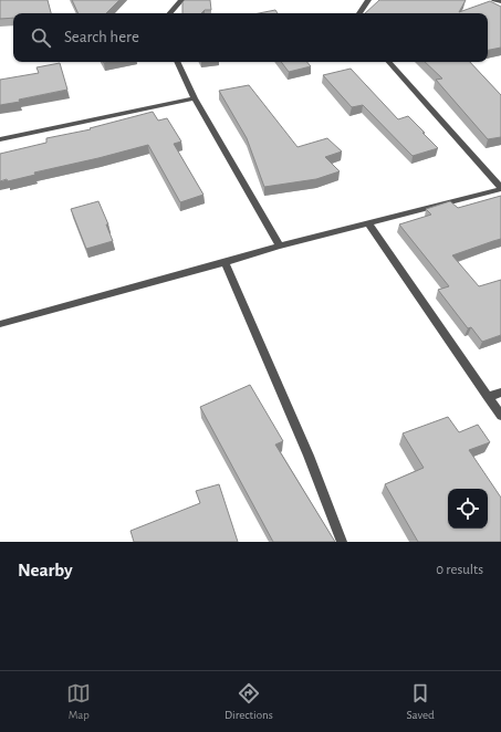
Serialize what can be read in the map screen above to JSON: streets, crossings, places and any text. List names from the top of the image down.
{
  "page": {
    "search": "Search here",
    "heading": ["Nearby", "0 results"],
    "nav": ["Map", "Directions", "Saved"]
  }
}
